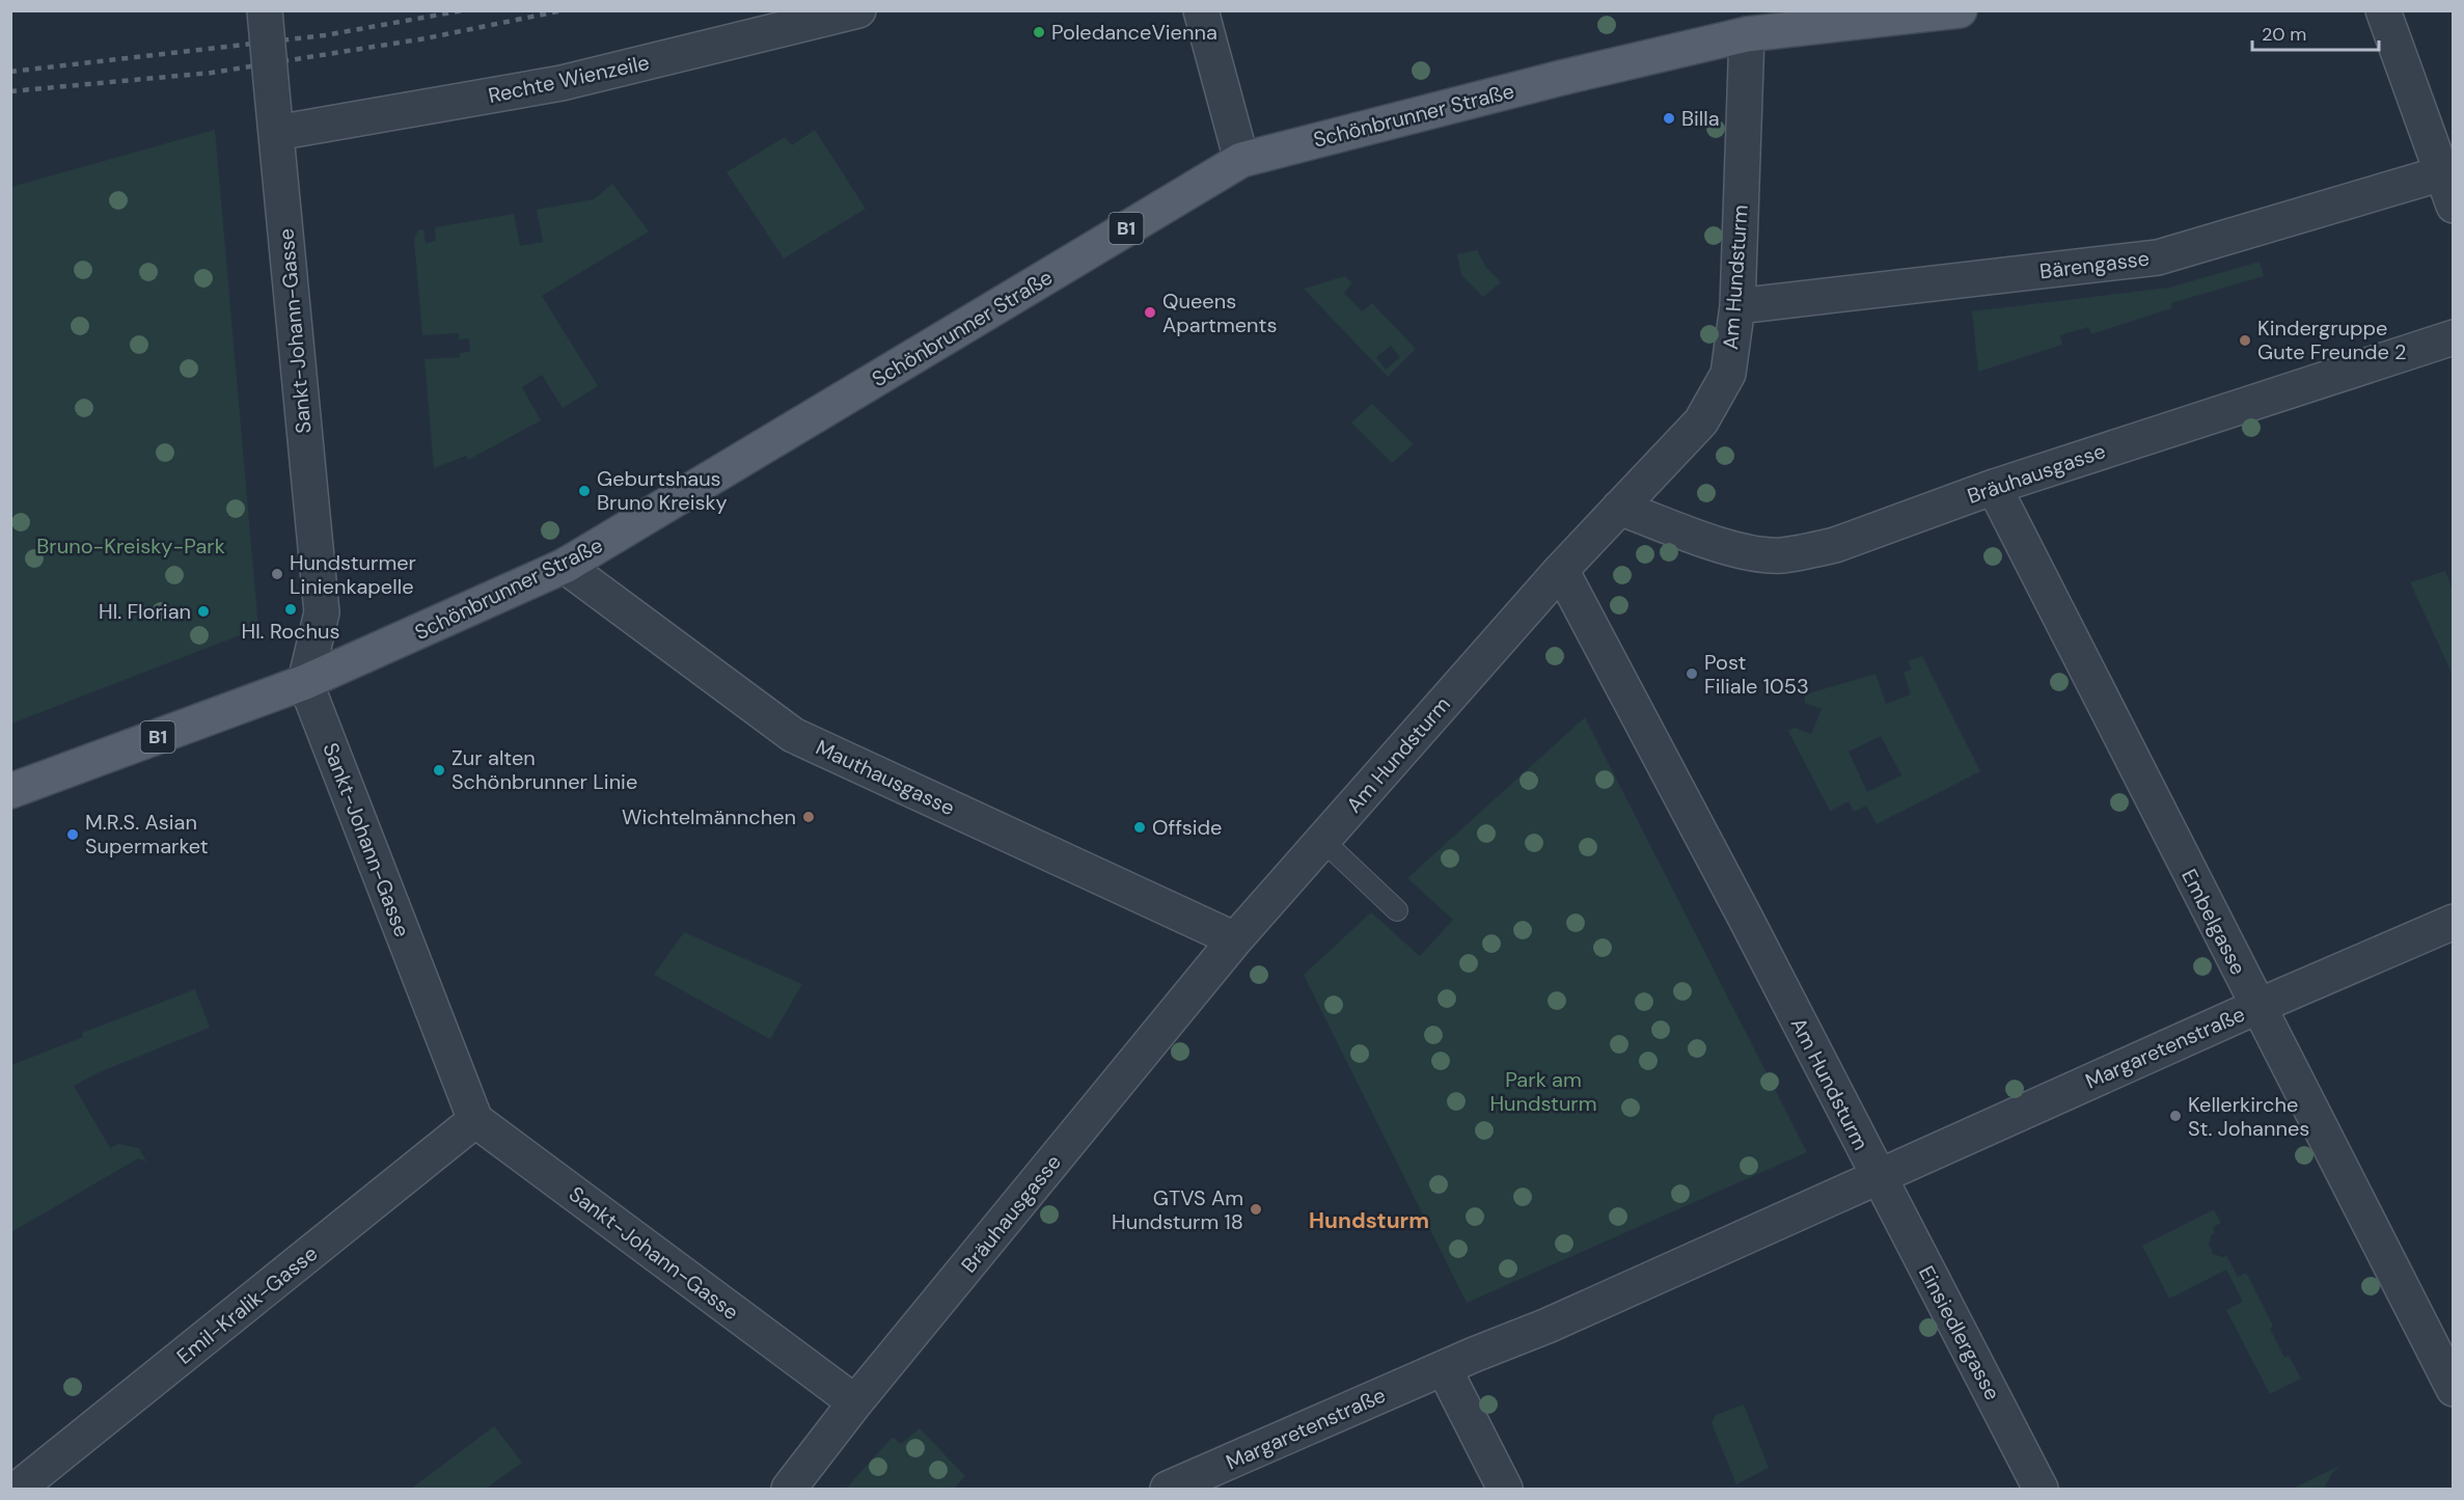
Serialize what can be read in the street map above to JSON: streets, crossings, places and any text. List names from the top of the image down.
{
  "streets": {
    "main road": ["Schönbrunner Straße", "B1"],
    "street": [
      "Rechte Wienzeile",
      "Bärengasse",
      "Am Hundsturm",
      "Sankt-Johann-Gasse",
      "Bräuhausgasse",
      "Mauthausgasse",
      "Embelgasse",
      "Margaretenstraße",
      "Emil-Kralik-Gasse",
      "Einsiedlergasse"
    ]
  },
  "crossings": [
    ["Rechte Wienzeile", "Sankt-Johann-Gasse"],
    ["Schönbrunner Straße", "Am Hundsturm"],
    ["Schönbrunner Straße", "Sankt-Johann-Gasse"],
    ["Schönbrunner Straße", "Mauthausgasse"],
    ["Bärengasse", "Am Hundsturm"],
    ["Am Hundsturm", "Bräuhausgasse"],
    ["Am Hundsturm", "Mauthausgasse"],
    ["Am Hundsturm", "Margaretenstraße"],
    ["Am Hundsturm", "Einsiedlergasse"],
    ["Sankt-Johann-Gasse", "Bräuhausgasse"],
    ["Sankt-Johann-Gasse", "Emil-Kralik-Gasse"],
    ["Bräuhausgasse", "Mauthausgasse"],
    ["Bräuhausgasse", "Embelgasse"],
    ["Embelgasse", "Margaretenstraße"],
    ["Margaretenstraße", "Einsiedlergasse"]
  ],
  "districts": ["Hundsturm"],
  "parks": ["Bruno-Kreisky-Park", "Park am Hundsturm"],
  "places": [
    "PoledanceVienna",
    "Billa",
    "Queens Apartments",
    "Kindergruppe Gute Freunde 2",
    "Geburtshaus Bruno Kreisky",
    "Hundsturmer Linienkapelle",
    "Hl. Rochus",
    "Hl. Florian",
    "Post Filiale 1053",
    "Zur alten Schönbrunner Linie",
    "Wichtelmännchen",
    "Offside",
    "M.R.S. Asian Supermarket",
    "Kellerkirche St. Johannes",
    "GTVS Am Hundsturm 18"
  ],
  "scale_bar": "20 m"
}
